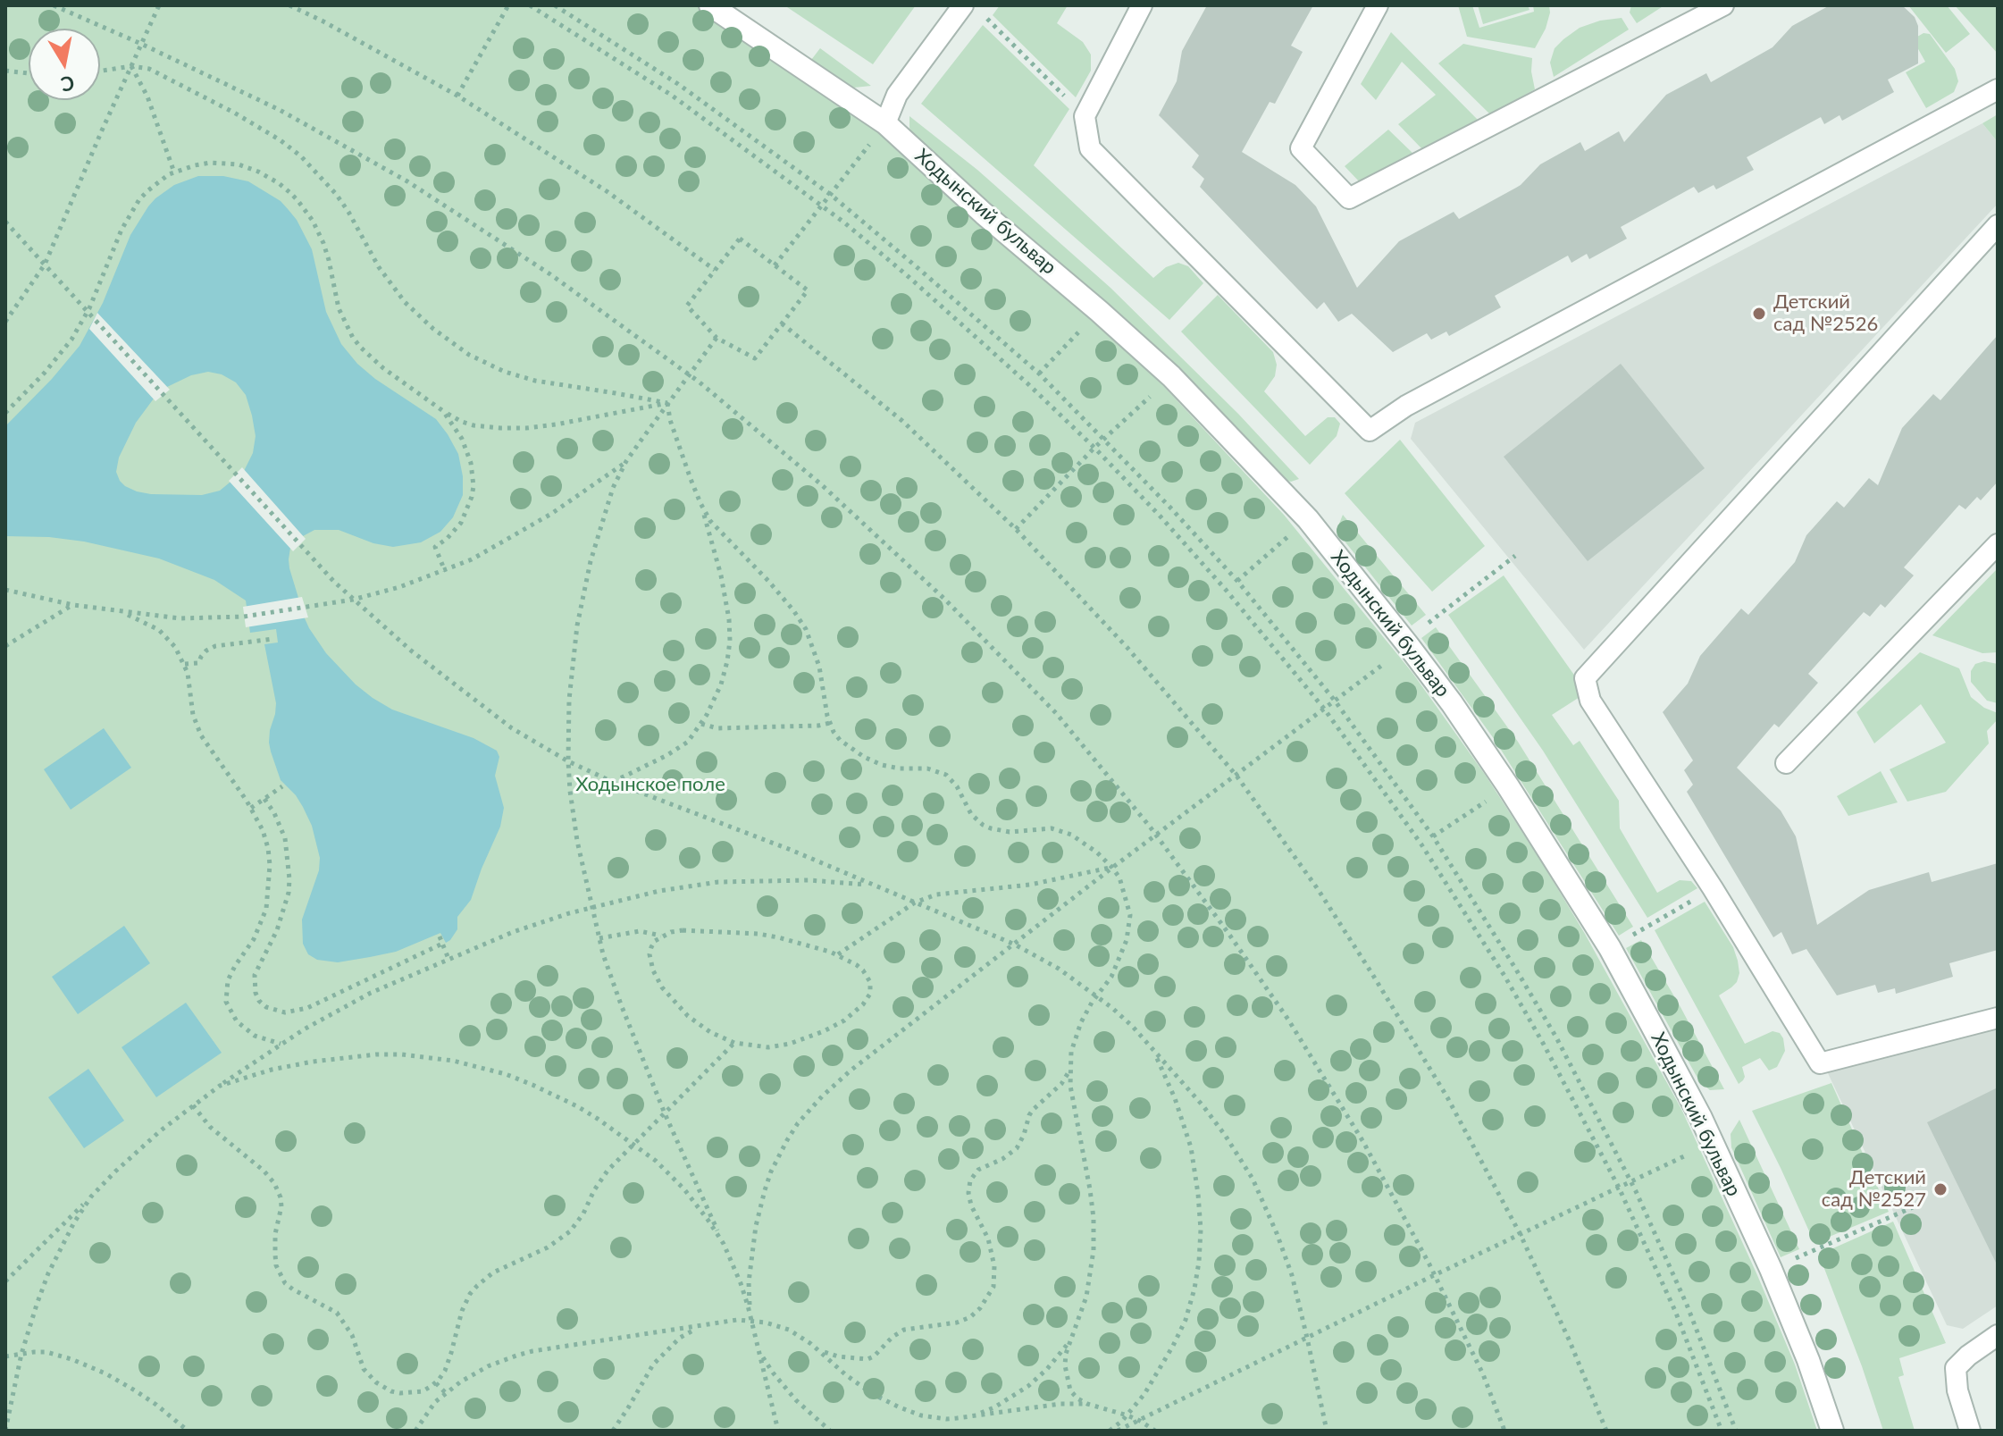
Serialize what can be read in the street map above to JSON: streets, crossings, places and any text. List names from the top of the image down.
{
  "streets": {
    "street": ["Ходынский бульвар"]
  },
  "parks": ["Ходынское поле"],
  "places": ["Детский сад №2526", "Детский сад №2527"],
  "north": "bottom"
}
